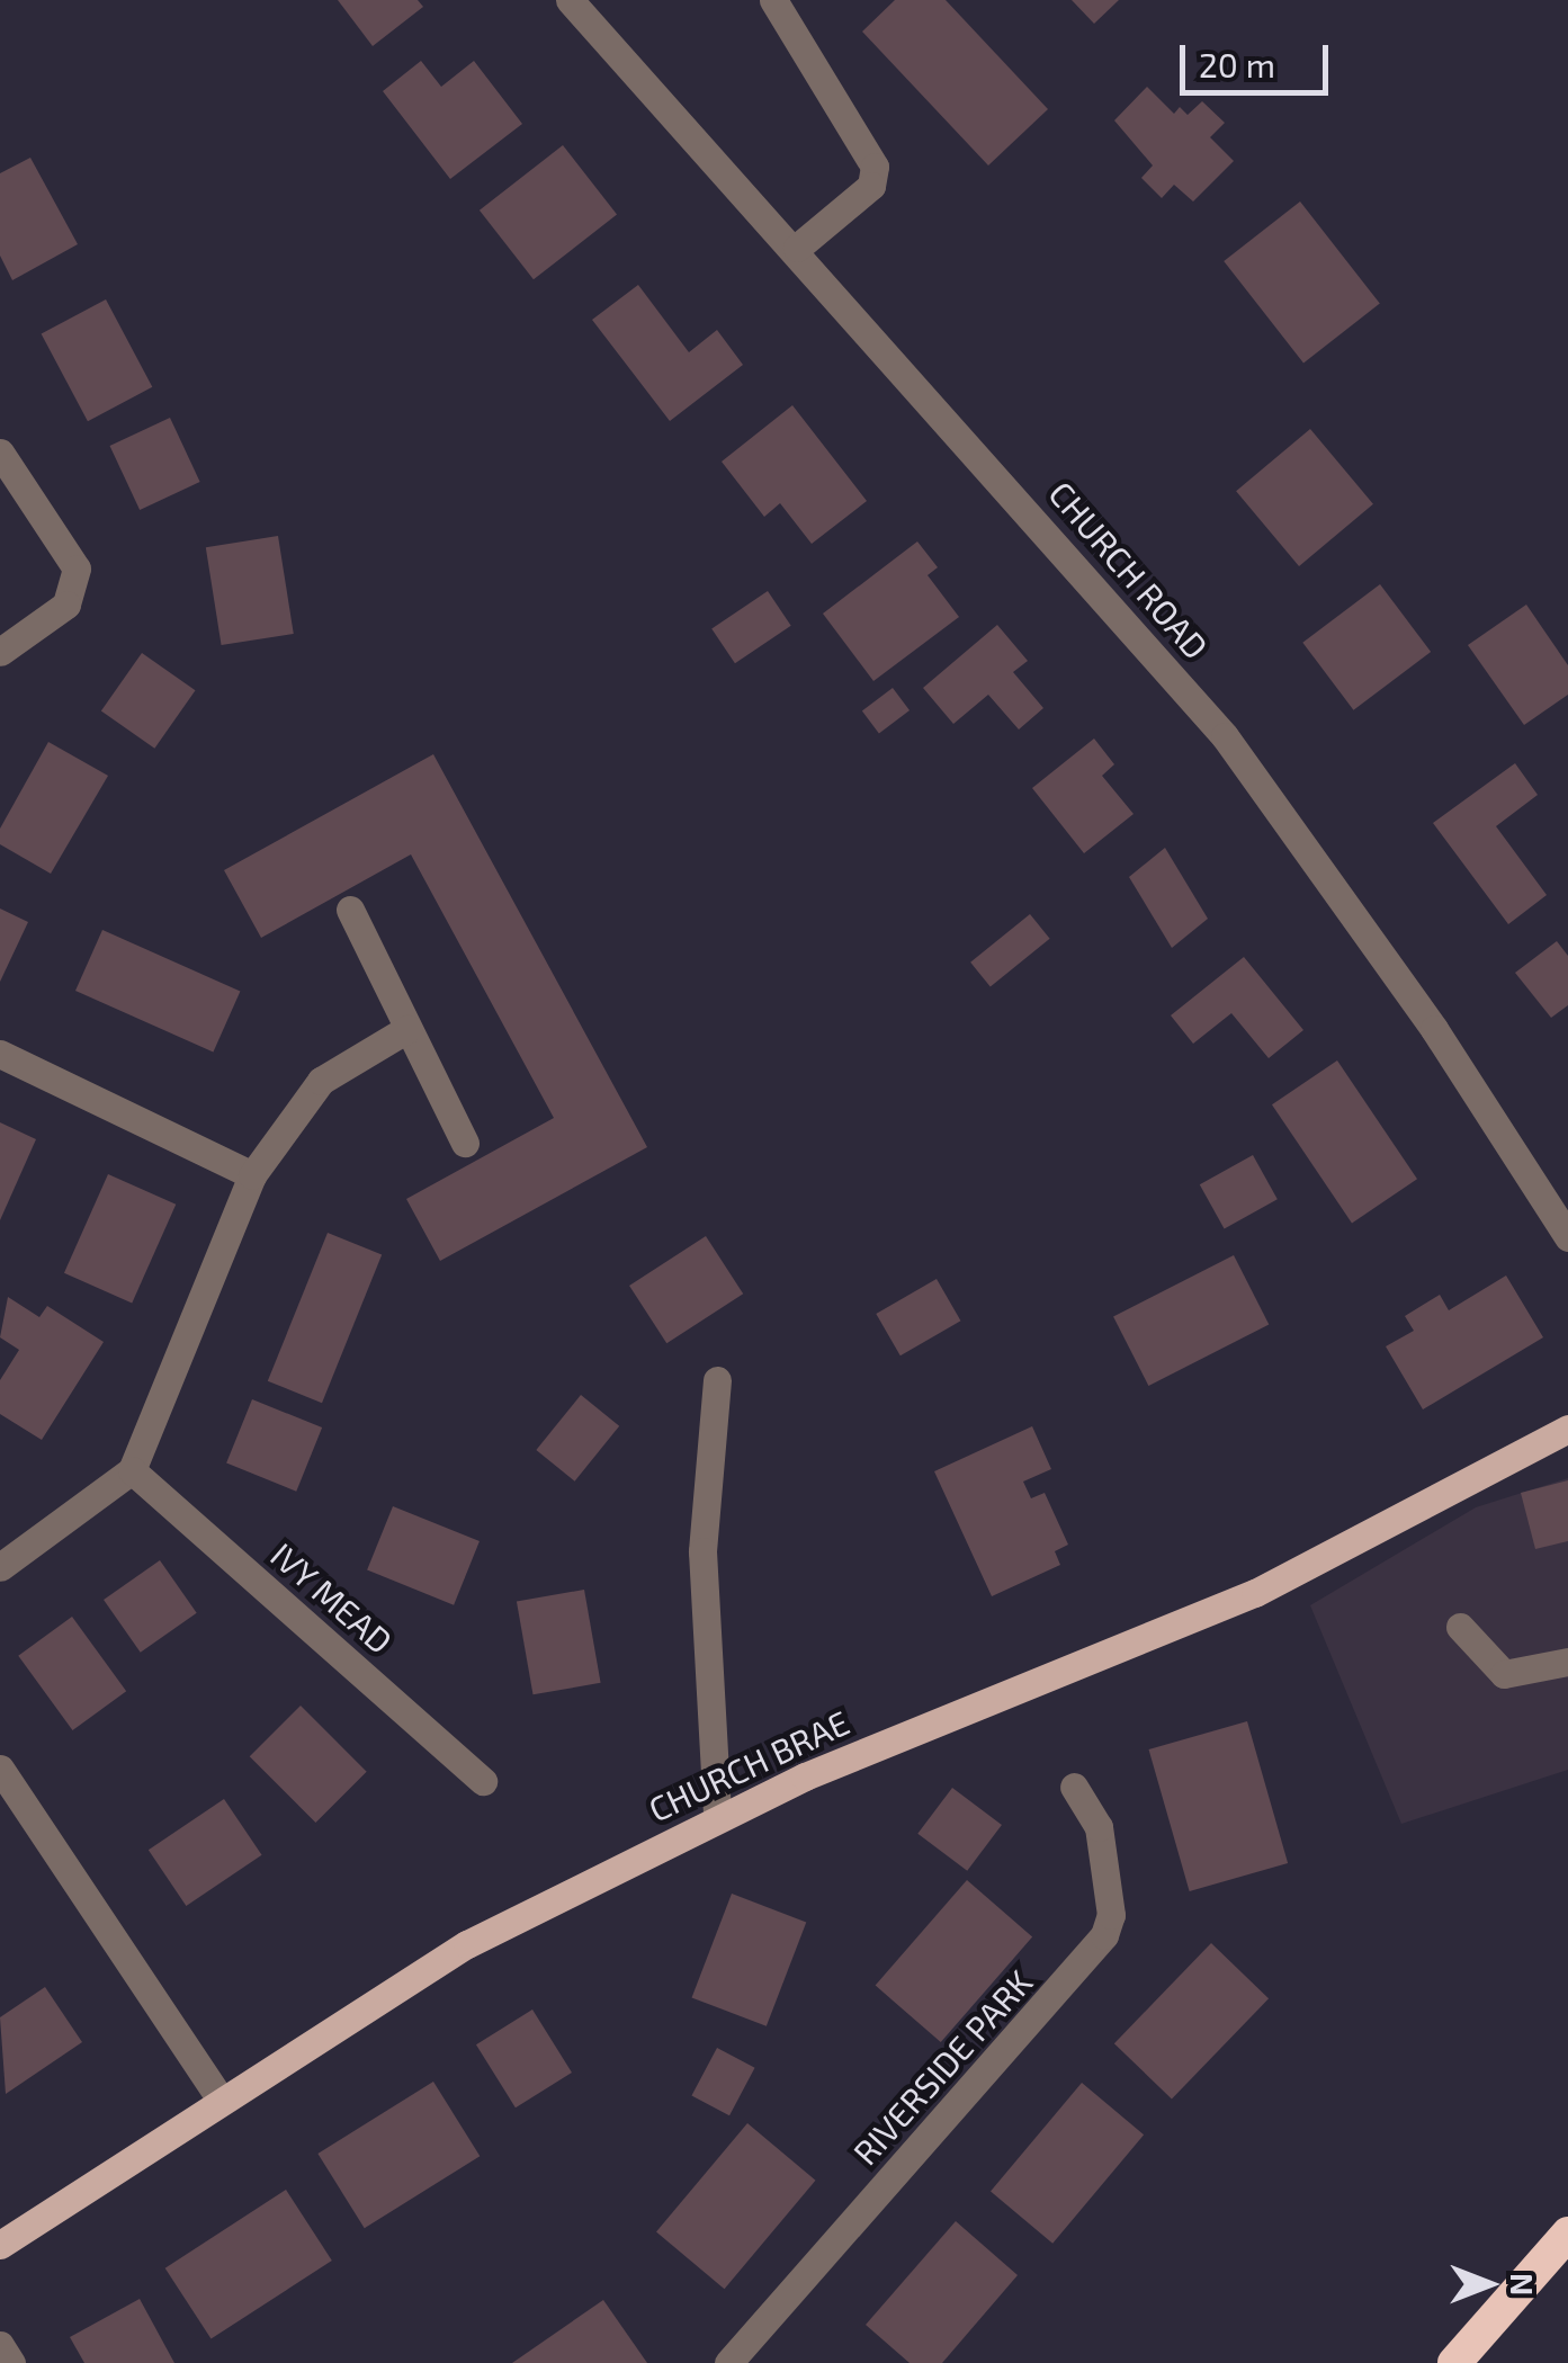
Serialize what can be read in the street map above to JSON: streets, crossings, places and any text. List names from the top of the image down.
{
  "streets": {
    "main road": ["CHURCH BRAE"],
    "street": ["CHURCH ROAD", "IVY MEAD", "RIVERSIDE PARK"]
  },
  "scale_bar": "20 m",
  "north": "right"
}
